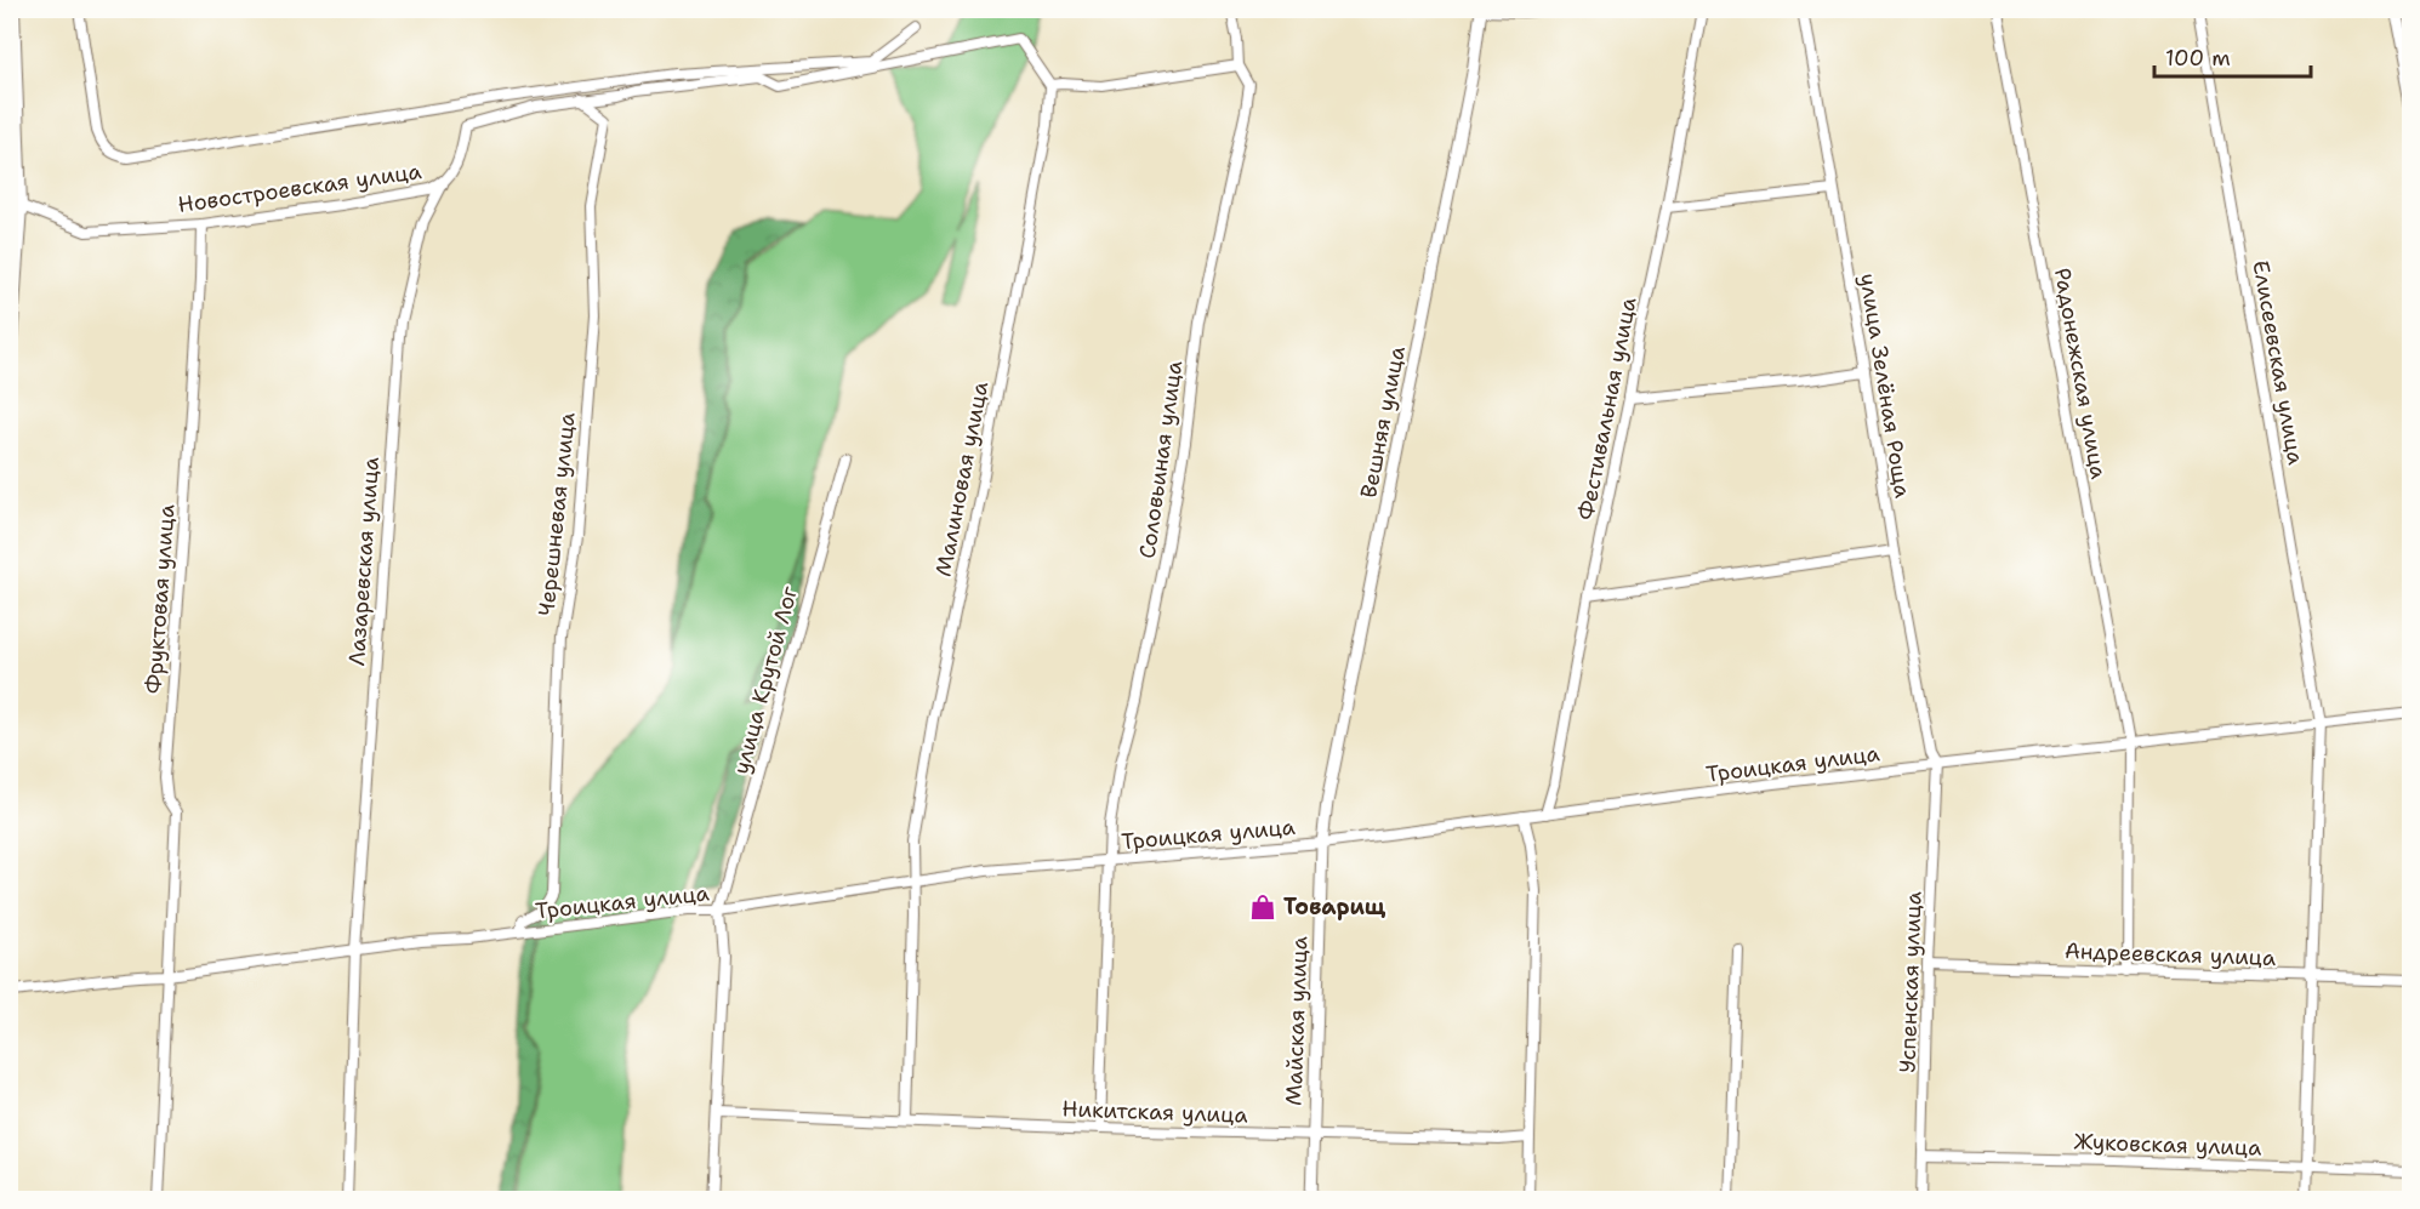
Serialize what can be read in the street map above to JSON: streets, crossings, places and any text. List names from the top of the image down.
{
  "streets": {
    "street": [
      "Новостроевская улица",
      "Елисеевская улица",
      "Радонежская улица",
      "улица Зелёная Роща",
      "Фестивальная улица",
      "Вешняя улица",
      "Соловьиная улица",
      "Малиновая улица",
      "Черешневая улица",
      "Лазаревская улица",
      "Фруктовая улица",
      "улица Крутой Лог",
      "Троицкая улица",
      "Андреевская улица",
      "Успенская улица",
      "Майская улица",
      "Никитская улица",
      "Жуковская улица"
    ]
  },
  "crossings": [
    ["Новостроевская улица", "Малиновая улица"],
    ["Новостроевская улица", "Черешневая улица"],
    ["Новостроевская улица", "Лазаревская улица"],
    ["Новостроевская улица", "Фруктовая улица"],
    ["Елисеевская улица", "Троицкая улица"],
    ["Елисеевская улица", "Андреевская улица"],
    ["Елисеевская улица", "Жуковская улица"],
    ["Радонежская улица", "Троицкая улица"],
    ["Радонежская улица", "Андреевская улица"],
    ["улица Зелёная Роща", "Троицкая улица"],
    ["улица Зелёная Роща", "Успенская улица"],
    ["Фестивальная улица", "Троицкая улица"],
    ["Вешняя улица", "Троицкая улица"],
    ["Вешняя улица", "Майская улица"],
    ["Соловьиная улица", "Троицкая улица"],
    ["Соловьиная улица", "Никитская улица"],
    ["Малиновая улица", "Троицкая улица"],
    ["Малиновая улица", "Никитская улица"],
    ["Черешневая улица", "Троицкая улица"],
    ["Лазаревская улица", "Троицкая улица"],
    ["Фруктовая улица", "Троицкая улица"],
    ["улица Крутой Лог", "Троицкая улица"],
    ["улица Крутой Лог", "Никитская улица"],
    ["Троицкая улица", "Успенская улица"],
    ["Троицкая улица", "Майская улица"],
    ["Андреевская улица", "Успенская улица"],
    ["Успенская улица", "Жуковская улица"],
    ["Майская улица", "Никитская улица"]
  ],
  "places": {
    "shop": ["Товарищ"]
  },
  "scale_bar": "100 m"
}
